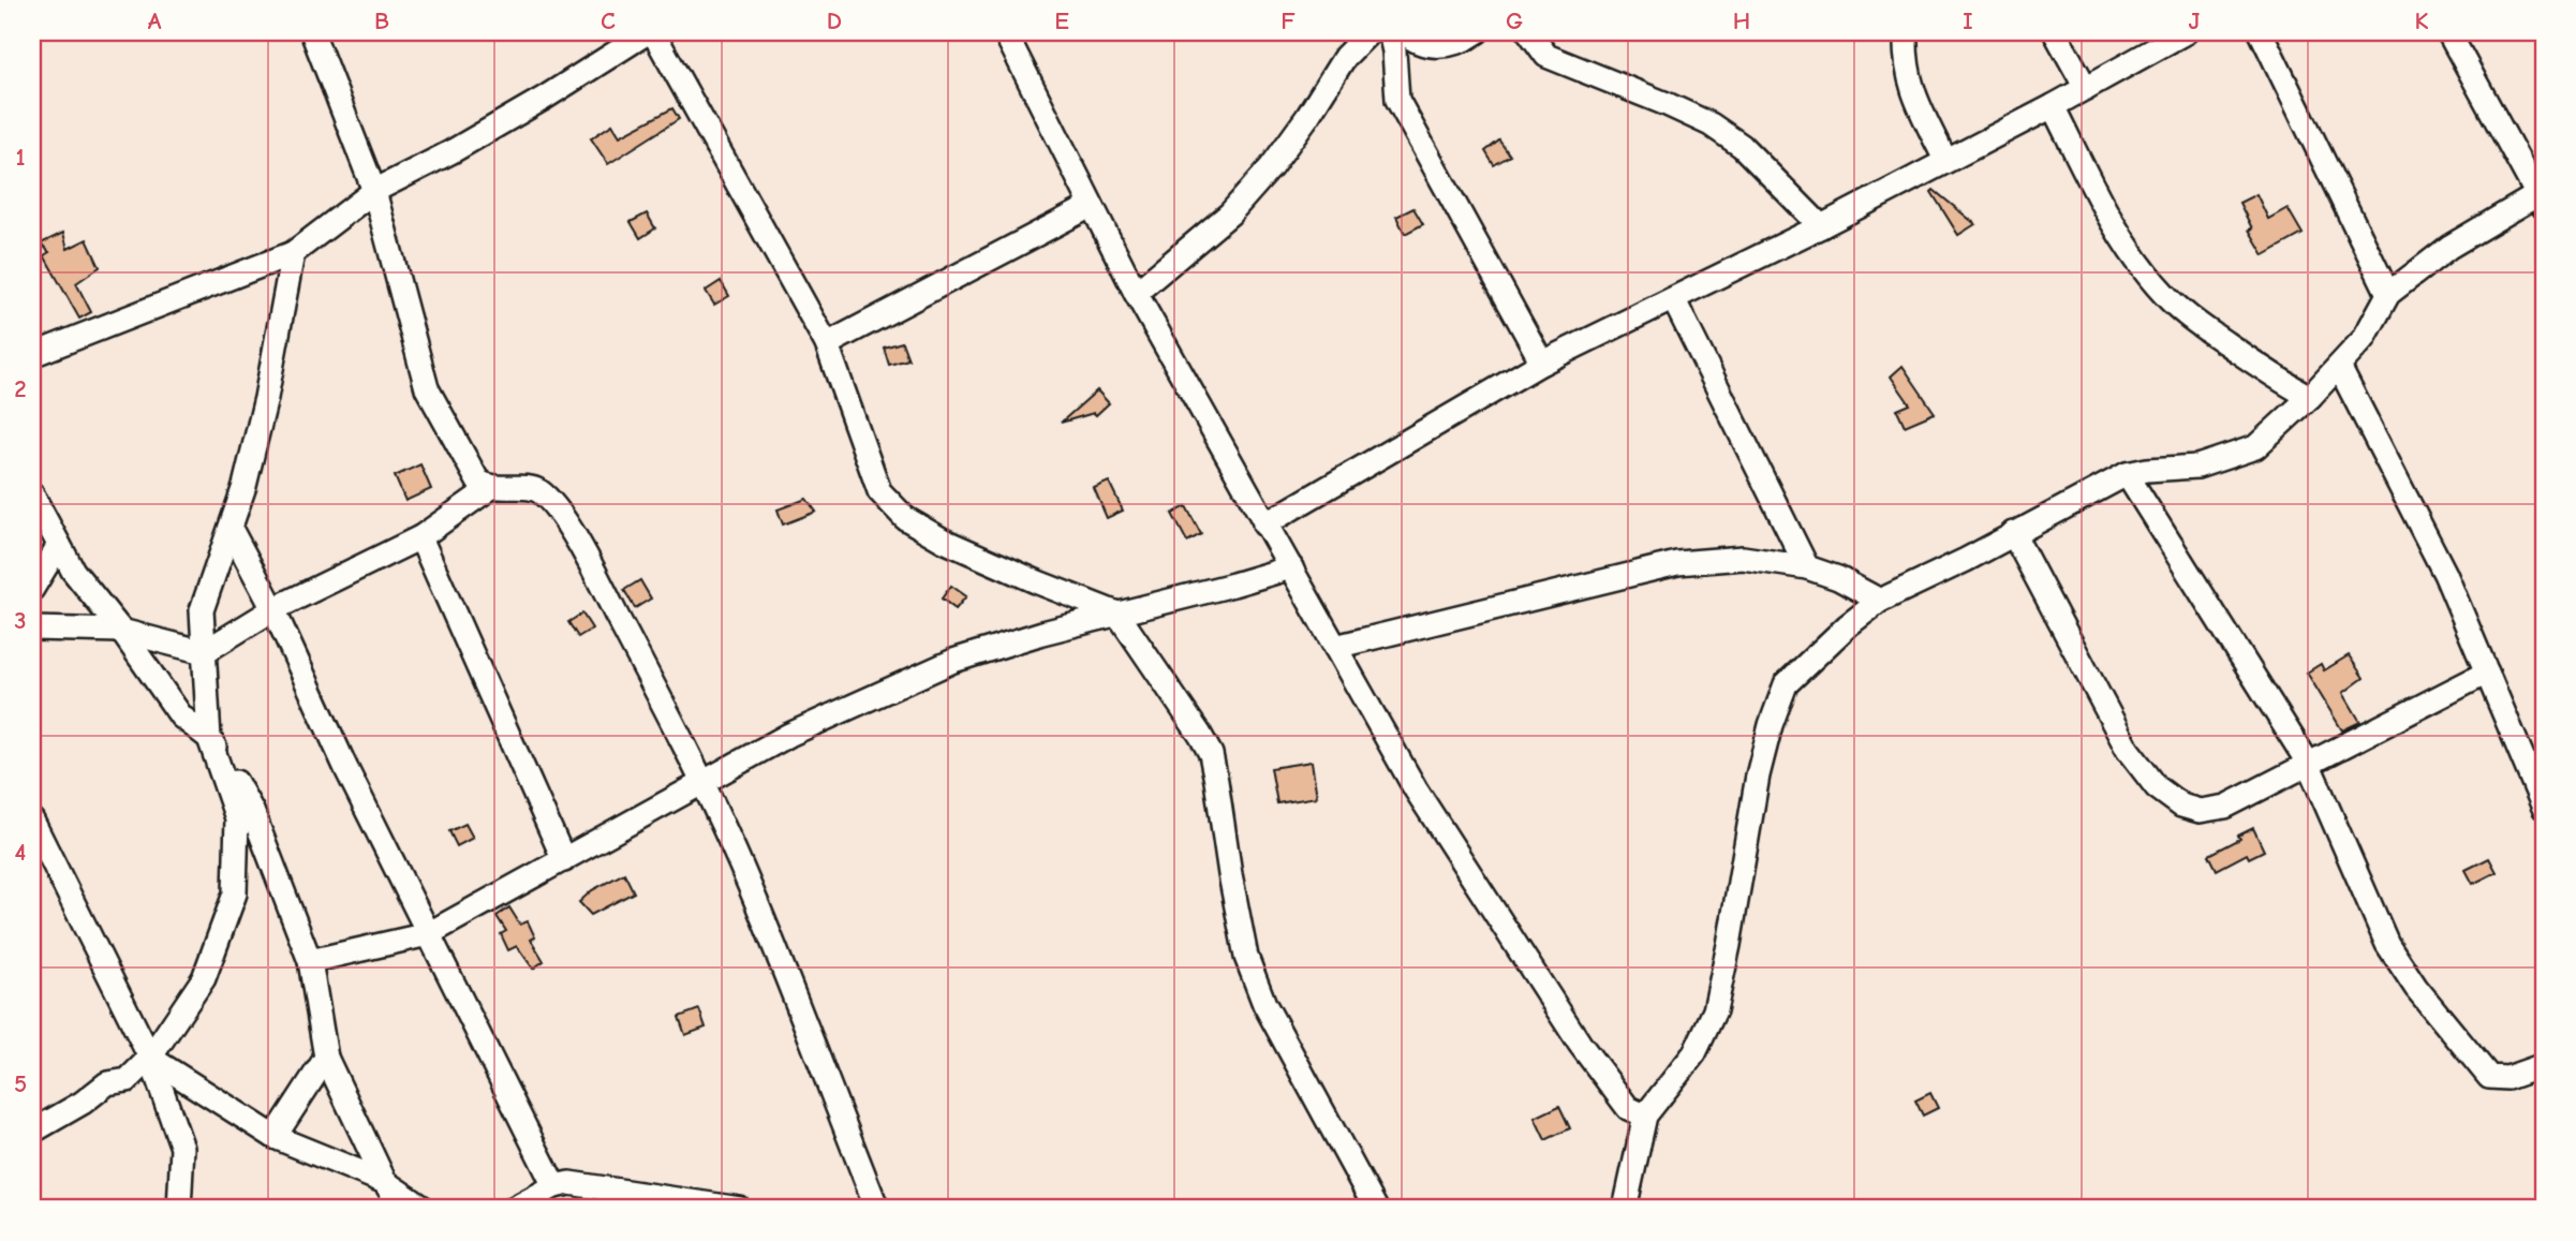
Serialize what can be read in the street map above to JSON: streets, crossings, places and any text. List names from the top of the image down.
{
  "grid": {
    "columns": [
      "A",
      "B",
      "C",
      "D",
      "E",
      "F",
      "G",
      "H",
      "I",
      "J",
      "K"
    ],
    "rows": [
      "1",
      "2",
      "3",
      "4",
      "5"
    ]
  }
}
